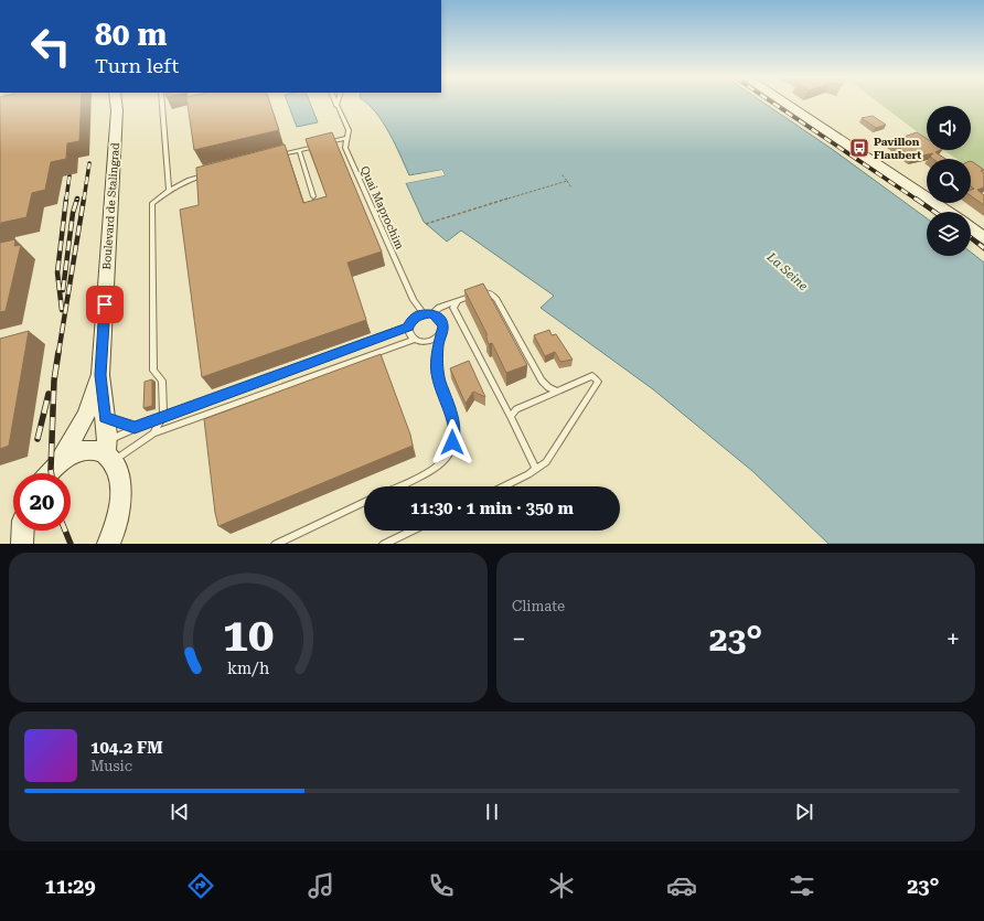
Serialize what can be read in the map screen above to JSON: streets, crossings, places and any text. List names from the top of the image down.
{
  "streets": {
    "main road": ["Boulevard de Stalingrad"],
    "lane": ["Quai Maprochim"]
  },
  "water": ["La Seine"],
  "places": {
    "bus stop": ["Pavillon Flaubert"]
  },
  "page": {
    "turn": ["80 m", "Turn left"],
    "limit": "20",
    "trip": "11:30 · 1 min · 350 m",
    "tile": "Climate",
    "heat": ["−", "23°", "+"],
    "song": ["104.2 FM", "Music"],
    "tabs": ["11:29", "23°"],
    "gauge": ["10", "km/h"]
  }
}
